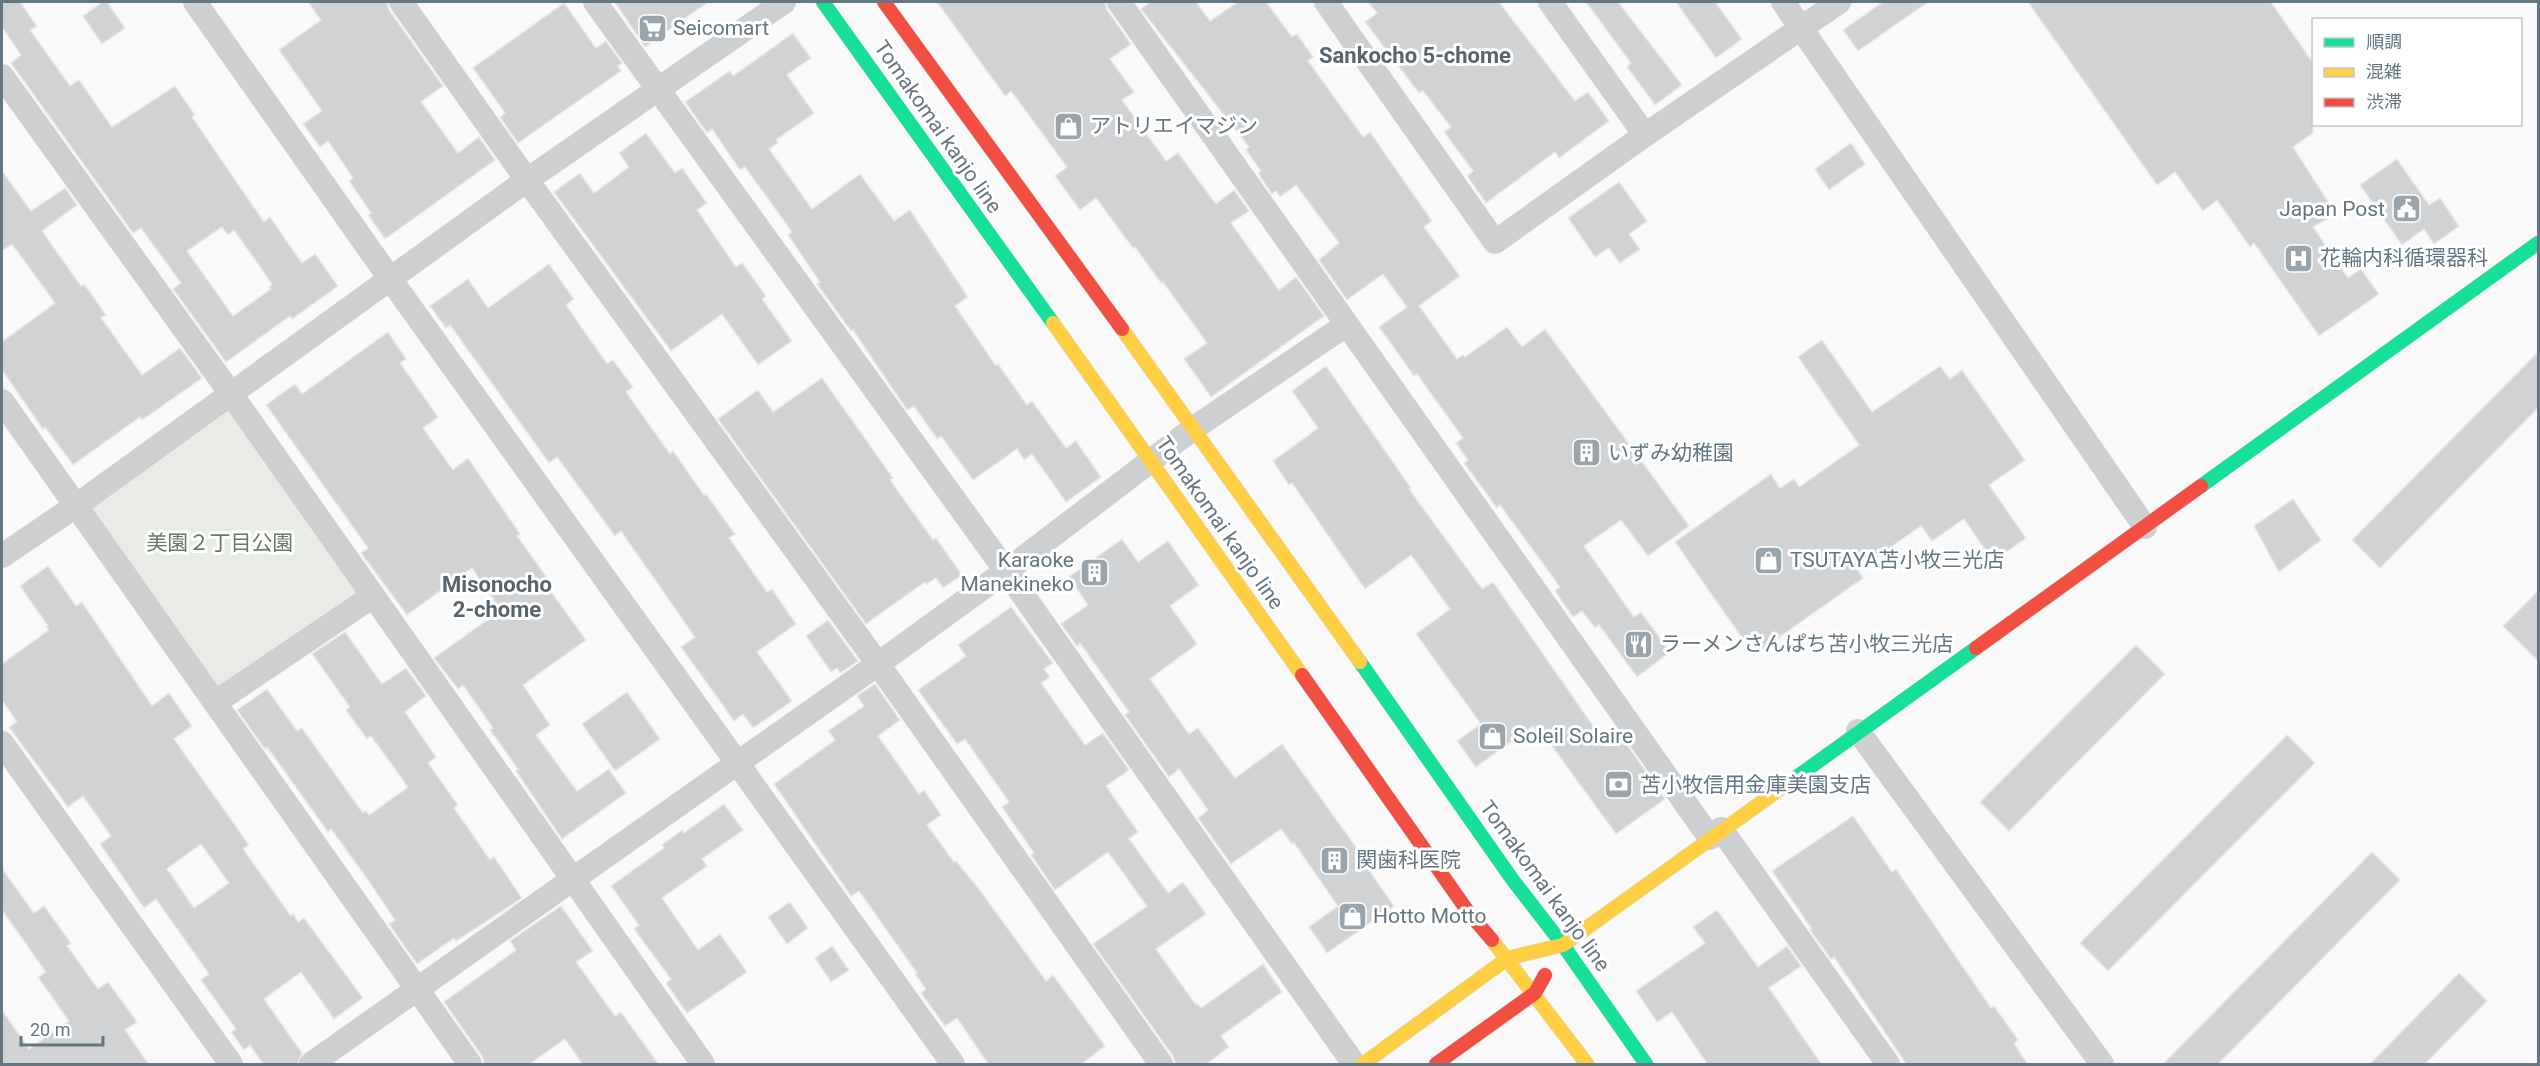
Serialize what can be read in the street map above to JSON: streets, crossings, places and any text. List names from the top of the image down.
{
  "streets": {
    "main road": ["Tomakomai kanjo line"]
  },
  "districts": ["Sankocho 5-chome", "Misonocho 2-chome"],
  "parks": ["美園２丁目公園"],
  "places": {
    "supermarket": ["Seicomart"],
    "shop": [
      "アトリエイマジン",
      "TSUTAYA苫小牧三光店",
      "Soleil Solaire",
      "Hotto Motto"
    ],
    "public building": ["Japan Post"],
    "hospital": ["花輪内科循環器科"],
    "building": ["いずみ幼稚園", "Karaoke Manekineko", "関歯科医院"],
    "restaurant": ["ラーメンさんぱち苫小牧三光店"],
    "bank": ["苫小牧信用金庫美園支店"]
  },
  "legend": ["順調", "混雑", "渋滞"],
  "scale_bar": "20 m"
}
